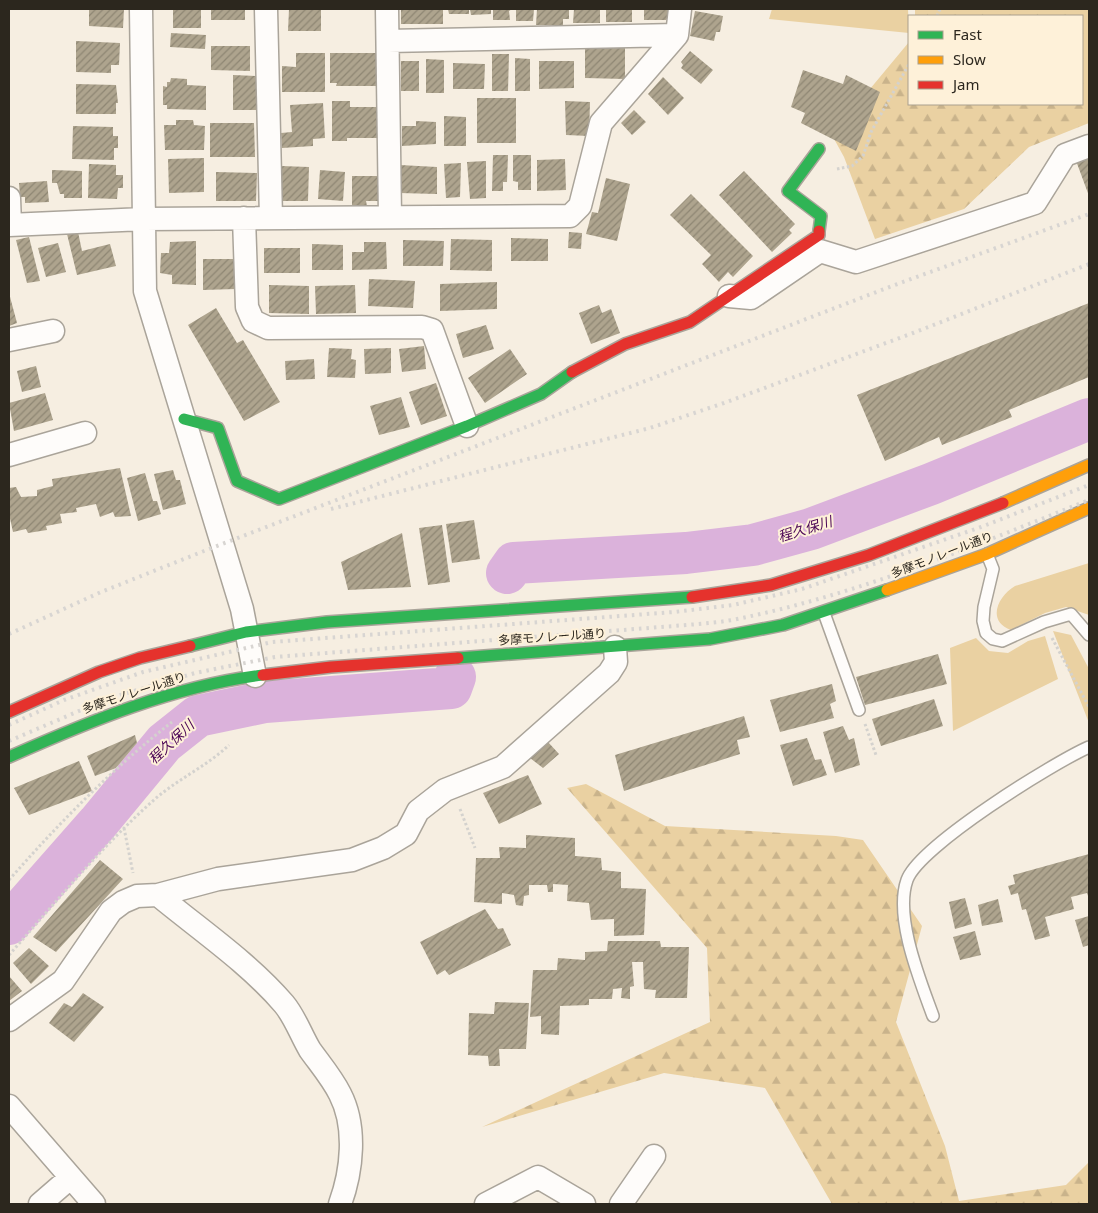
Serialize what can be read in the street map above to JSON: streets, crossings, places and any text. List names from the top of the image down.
{
  "streets": {
    "main road": ["多摩モノレール通り"]
  },
  "water": ["程久保川"],
  "legend": ["Fast", "Slow", "Jam"]
}
